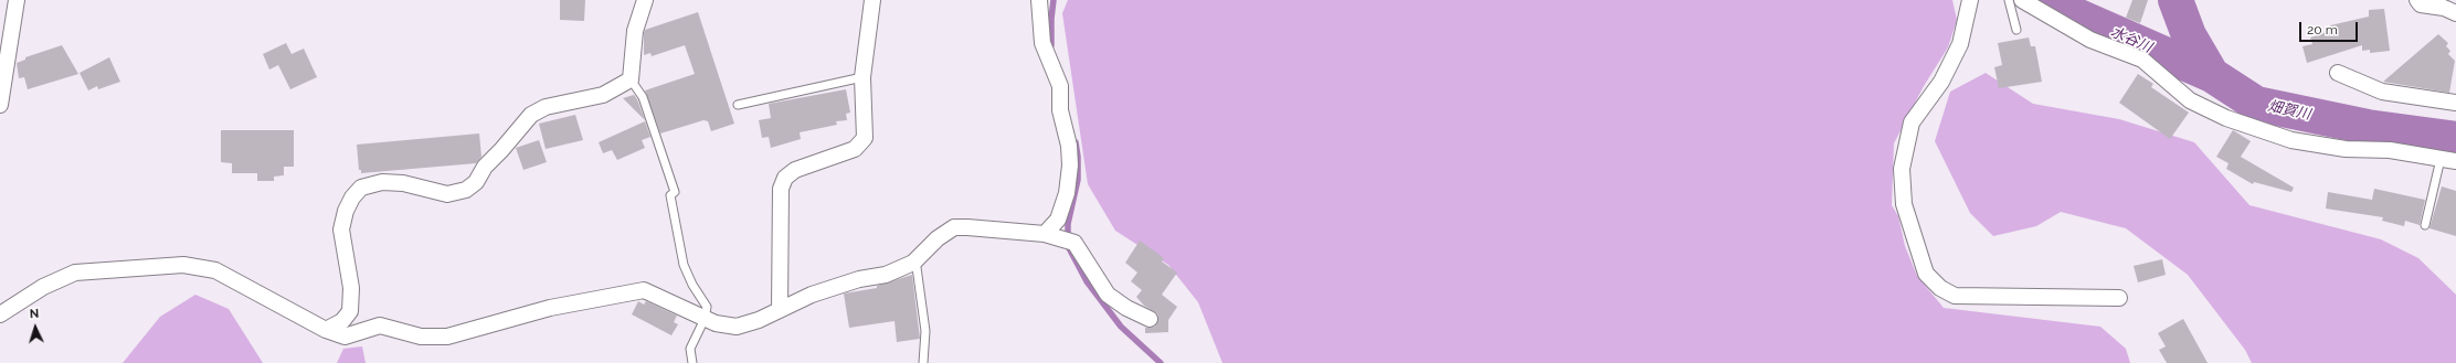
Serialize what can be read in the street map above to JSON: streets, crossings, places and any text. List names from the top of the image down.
{
  "water": ["水谷川", "畑賀川"],
  "scale_bar": "20 m",
  "north": "top"
}
